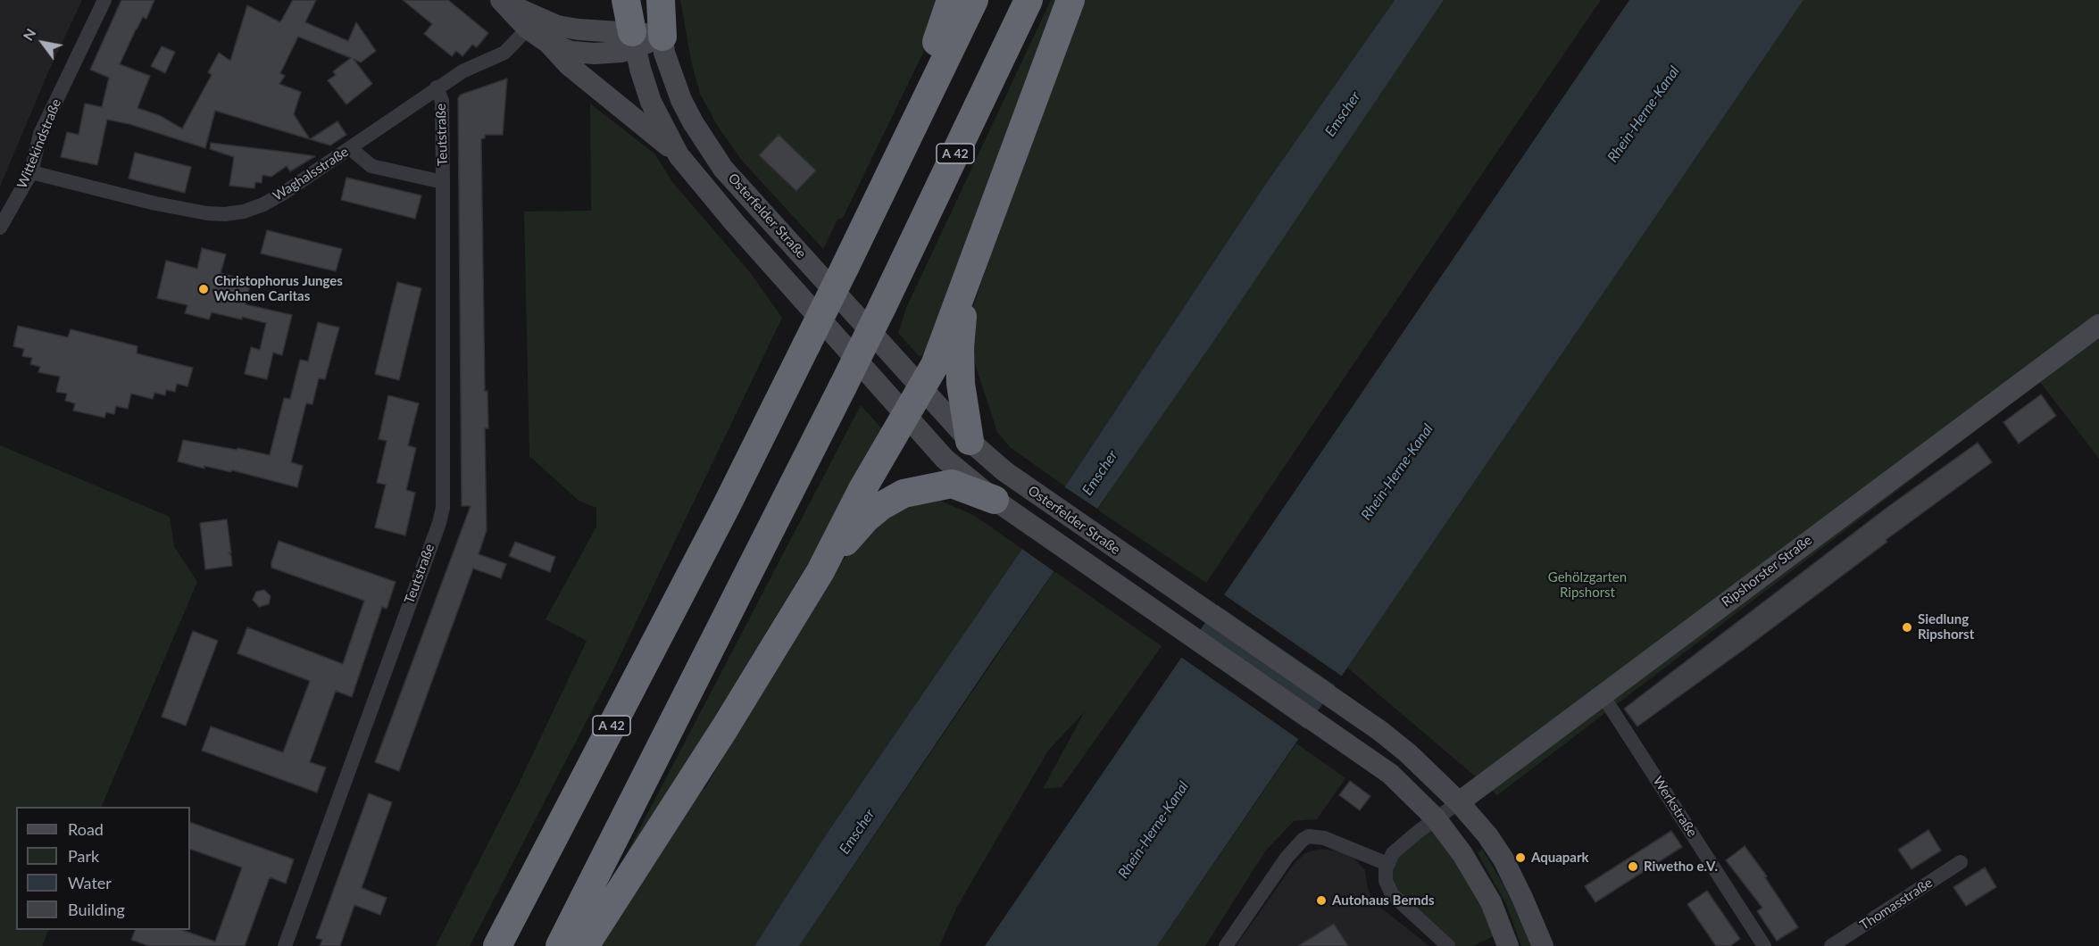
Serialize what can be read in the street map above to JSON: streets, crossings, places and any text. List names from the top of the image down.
{
  "streets": {
    "highway": ["A 42"],
    "main road": ["Osterfelder Straße", "Ripshorster Straße"],
    "street": [
      "Teutstraße",
      "Wittekindstraße",
      "Waghalsstraße",
      "Werkstraße",
      "Thomasstraße"
    ]
  },
  "crossings": [
    ["Teutstraße", "Waghalsstraße"],
    ["Wittekindstraße", "Waghalsstraße"],
    ["Waghalsstraße", "Osterfelder Straße"],
    ["Osterfelder Straße", "Ripshorster Straße"],
    ["Ripshorster Straße", "Werkstraße"]
  ],
  "water": ["Emscher", "Rhein-Herne-Kanal"],
  "parks": ["Gehölzgarten Ripshorst"],
  "places": [
    "Christophorus Junges Wohnen Caritas",
    "Siedlung Ripshorst",
    "Aquapark",
    "Riwetho e.V.",
    "Autohaus Bernds"
  ],
  "legend": [
    "Road",
    "Park",
    "Water",
    "Building"
  ],
  "north": "top left"
}
